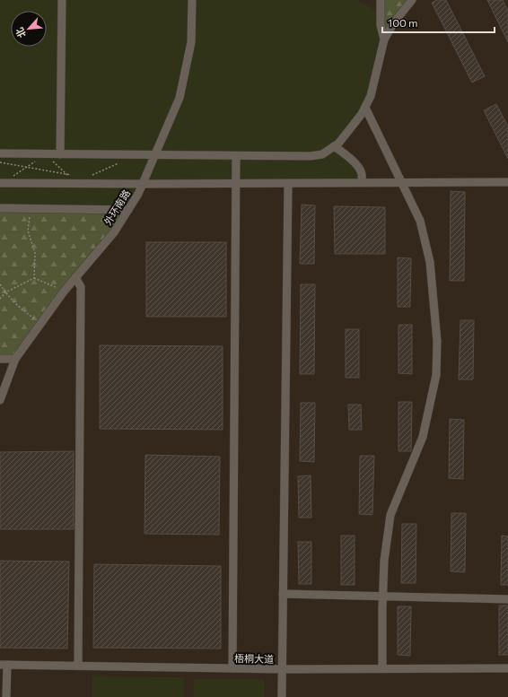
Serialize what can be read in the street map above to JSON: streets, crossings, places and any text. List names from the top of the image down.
{
  "streets": {
    "street": ["外环南路", "梧桐大道"]
  },
  "scale_bar": "100 m",
  "north": "bottom left"
}
